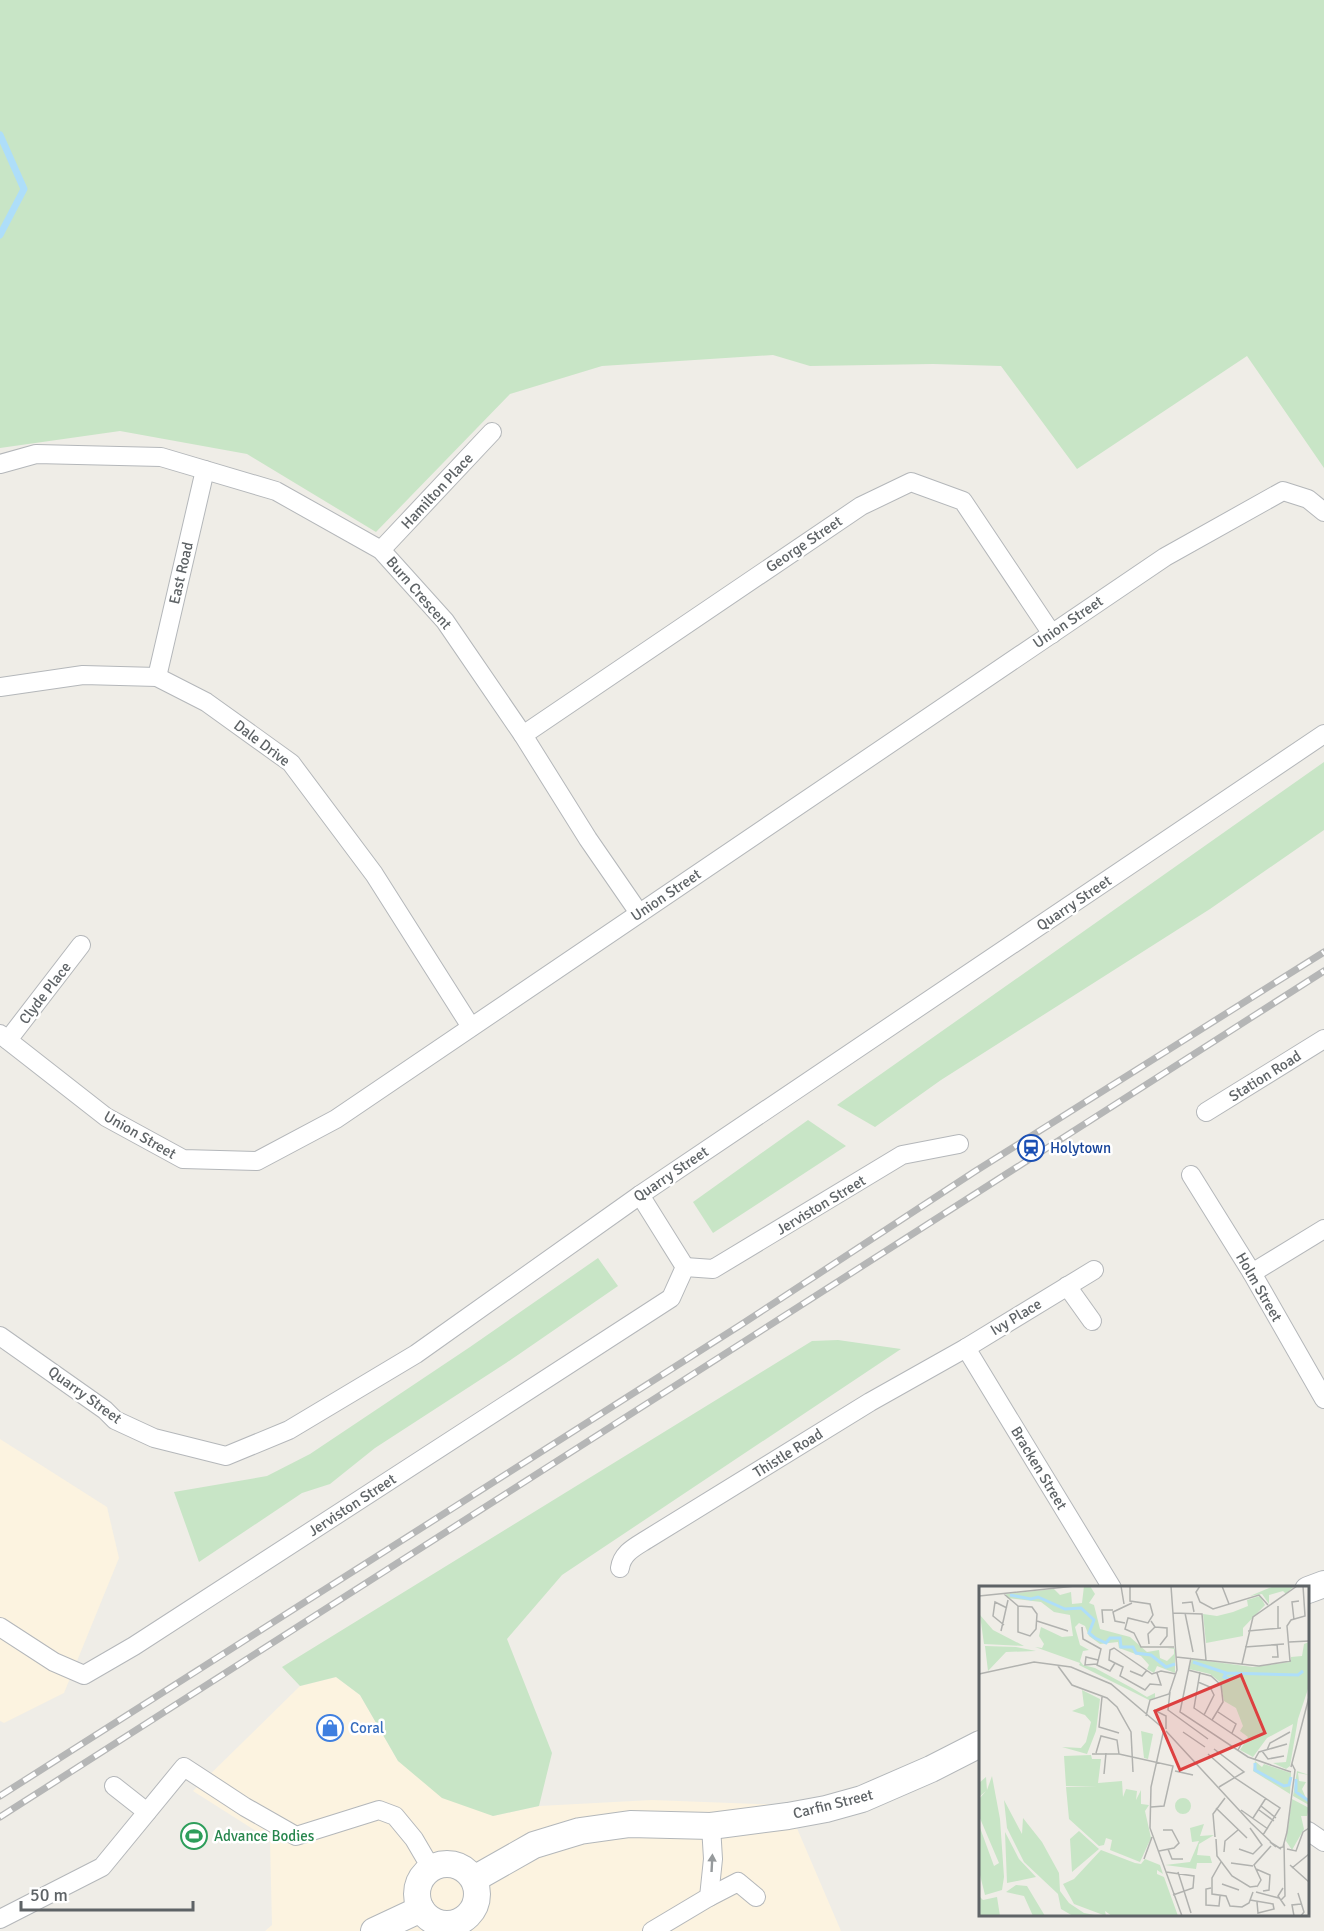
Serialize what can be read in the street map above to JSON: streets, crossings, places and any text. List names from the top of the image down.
{
  "streets": {
    "main road": ["Carfin Street"],
    "street": [
      "Hamilton Place",
      "George Street",
      "East Road",
      "Burn Crescent",
      "Union Street",
      "Dale Drive",
      "Quarry Street",
      "Clyde Place",
      "Station Road",
      "Jerviston Street",
      "Holm Street",
      "Ivy Place",
      "Thistle Road",
      "Bracken Street"
    ]
  },
  "crossings": [
    ["Hamilton Place", "Burn Crescent"],
    ["George Street", "Burn Crescent"],
    ["George Street", "Union Street"],
    ["East Road", "Burn Crescent"],
    ["East Road", "Dale Drive"],
    ["Burn Crescent", "Union Street"],
    ["Union Street", "Dale Drive"],
    ["Union Street", "Clyde Place"],
    ["Ivy Place", "Thistle Road"],
    ["Ivy Place", "Bracken Street"],
    ["Thistle Road", "Bracken Street"]
  ],
  "places": {
    "station": ["Holytown"],
    "shop": ["Coral"],
    "sports": ["Advance Bodies"]
  },
  "scale_bar": "50 m"
}
